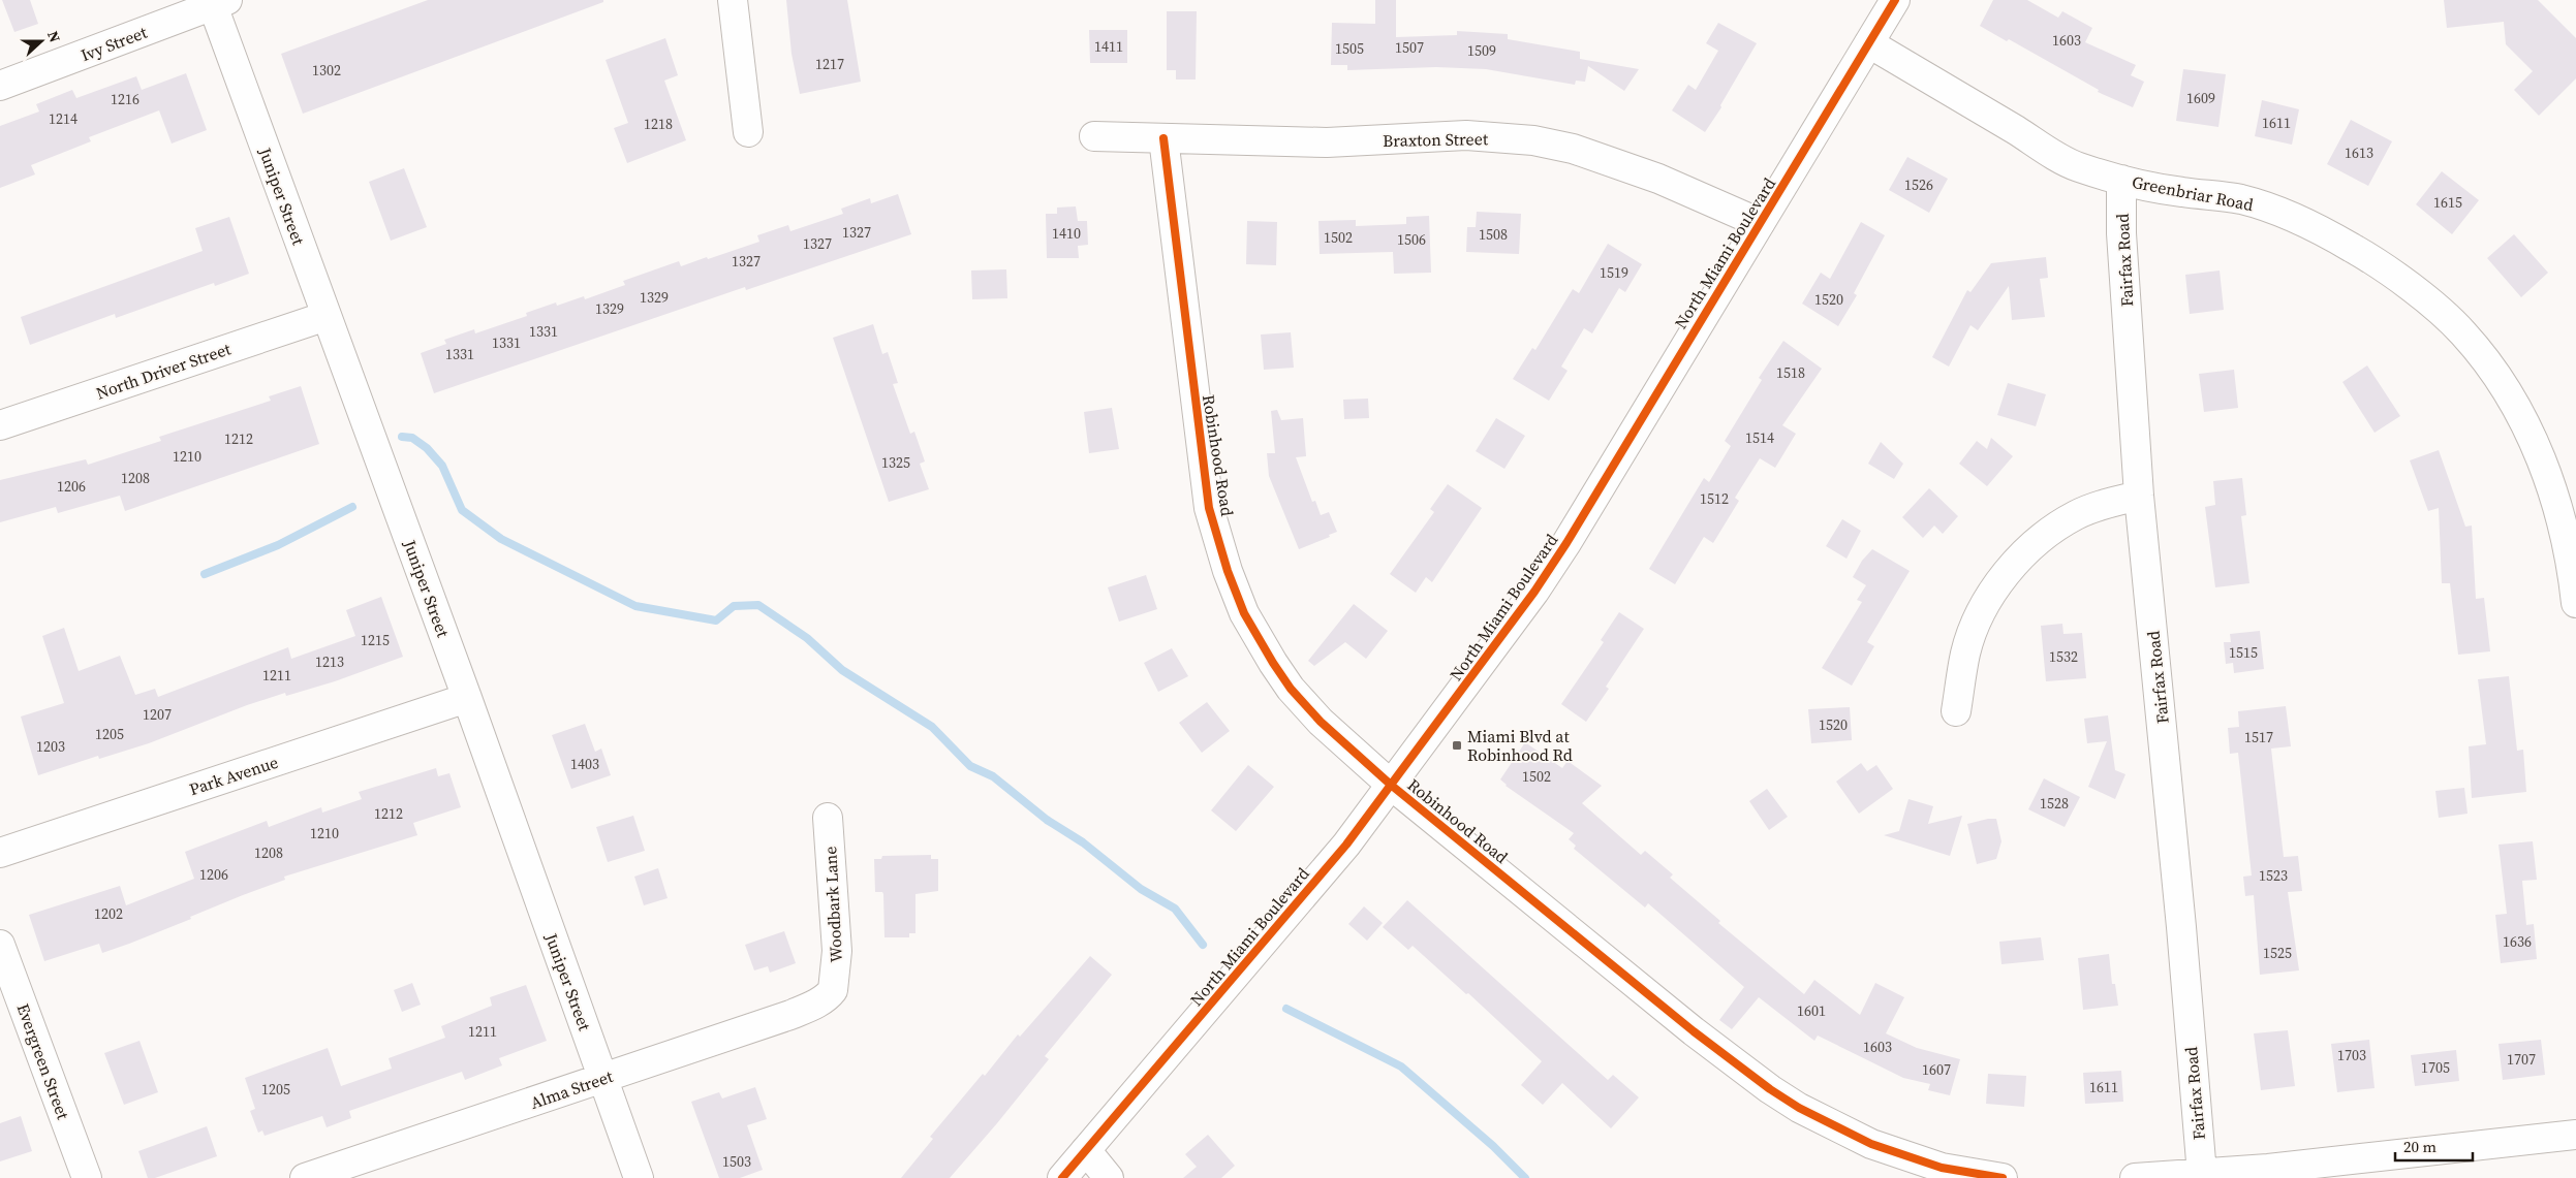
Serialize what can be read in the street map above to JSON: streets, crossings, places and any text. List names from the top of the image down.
{
  "streets": {
    "street": [
      "Ivy Street",
      "Braxton Street",
      "Greenbriar Road",
      "Juniper Street",
      "North Miami Boulevard",
      "Fairfax Road",
      "North Driver Street",
      "Robinhood Road",
      "Park Avenue",
      "Woodbark Lane",
      "Evergreen Street",
      "Alma Street"
    ]
  },
  "crossings": [
    ["Ivy Street", "Juniper Street"],
    ["Braxton Street", "North Miami Boulevard"],
    ["Braxton Street", "Robinhood Road"],
    ["Greenbriar Road", "North Miami Boulevard"],
    ["Greenbriar Road", "Fairfax Road"],
    ["Juniper Street", "North Driver Street"],
    ["Juniper Street", "Park Avenue"],
    ["Juniper Street", "Alma Street"],
    ["North Miami Boulevard", "Robinhood Road"],
    ["Woodbark Lane", "Alma Street"]
  ],
  "places": {
    "transit": ["Miami Blvd at Robinhood Rd"]
  },
  "house_numbers": [
    "1603",
    "1411",
    "1507",
    "1505",
    "1509",
    "1217",
    "1302",
    "1609",
    "1216",
    "1214",
    "1611",
    "1218",
    "1613",
    "1526",
    "1615",
    "1327",
    "1410",
    "1508",
    "1502",
    "1506",
    "1327",
    "1327",
    "1519",
    "1329",
    "1520",
    "1329",
    "1331",
    "1331",
    "1331",
    "1518",
    "1514",
    "1212",
    "1210",
    "1325",
    "1208",
    "1206",
    "1512",
    "1215",
    "1515",
    "1532",
    "1213",
    "1211",
    "1207",
    "1520",
    "1205",
    "1517",
    "1203",
    "1403",
    "1502",
    "1528",
    "1212",
    "1210",
    "1208",
    "1206",
    "1523",
    "1202",
    "1636",
    "1525",
    "1601",
    "1211",
    "1603",
    "1703",
    "1707",
    "1705",
    "1607",
    "1611",
    "1205",
    "1503"
  ],
  "scale_bar": "20 m",
  "north": "right"
}
